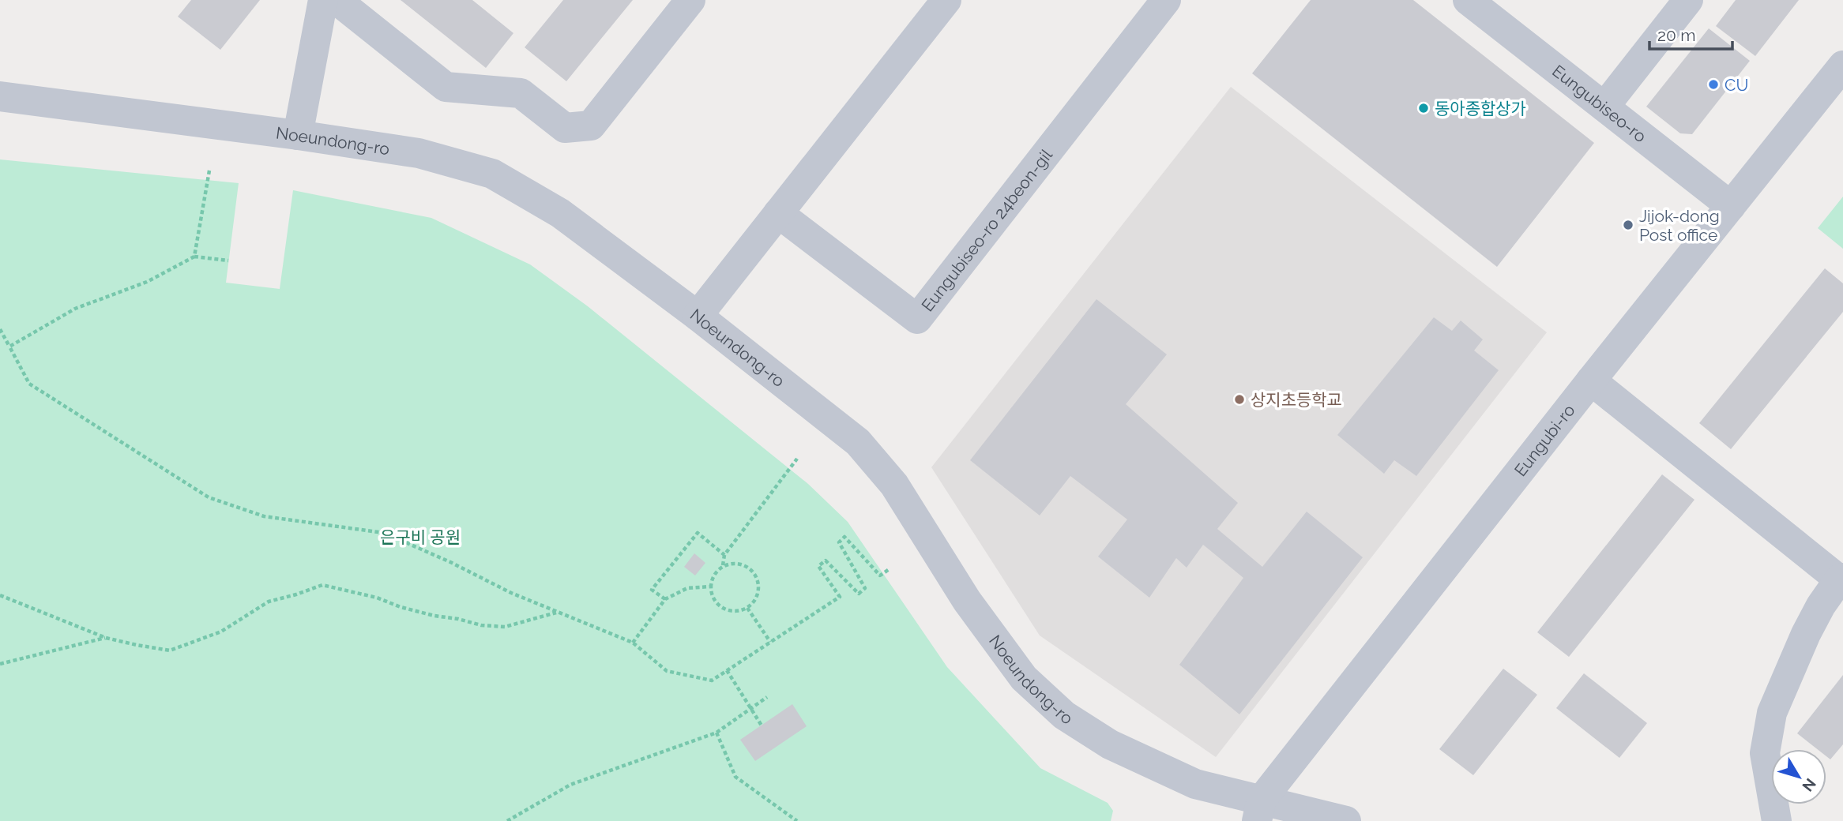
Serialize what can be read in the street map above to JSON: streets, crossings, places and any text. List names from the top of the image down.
{
  "streets": {
    "street": [
      "Eungubiseo-ro",
      "Noeundong-ro",
      "Eungubiseo-ro 24beon-gil",
      "Eungubi-ro"
    ]
  },
  "crossings": [
    ["Eungubiseo-ro", "Eungubi-ro"],
    ["Noeundong-ro", "Eungubi-ro"]
  ],
  "parks": ["은구비 공원"],
  "places": [
    "CU",
    "동아종합상가",
    "Jijok-dong Post office",
    "상지초등학교"
  ],
  "scale_bar": "20 m",
  "north": "bottom right"
}
